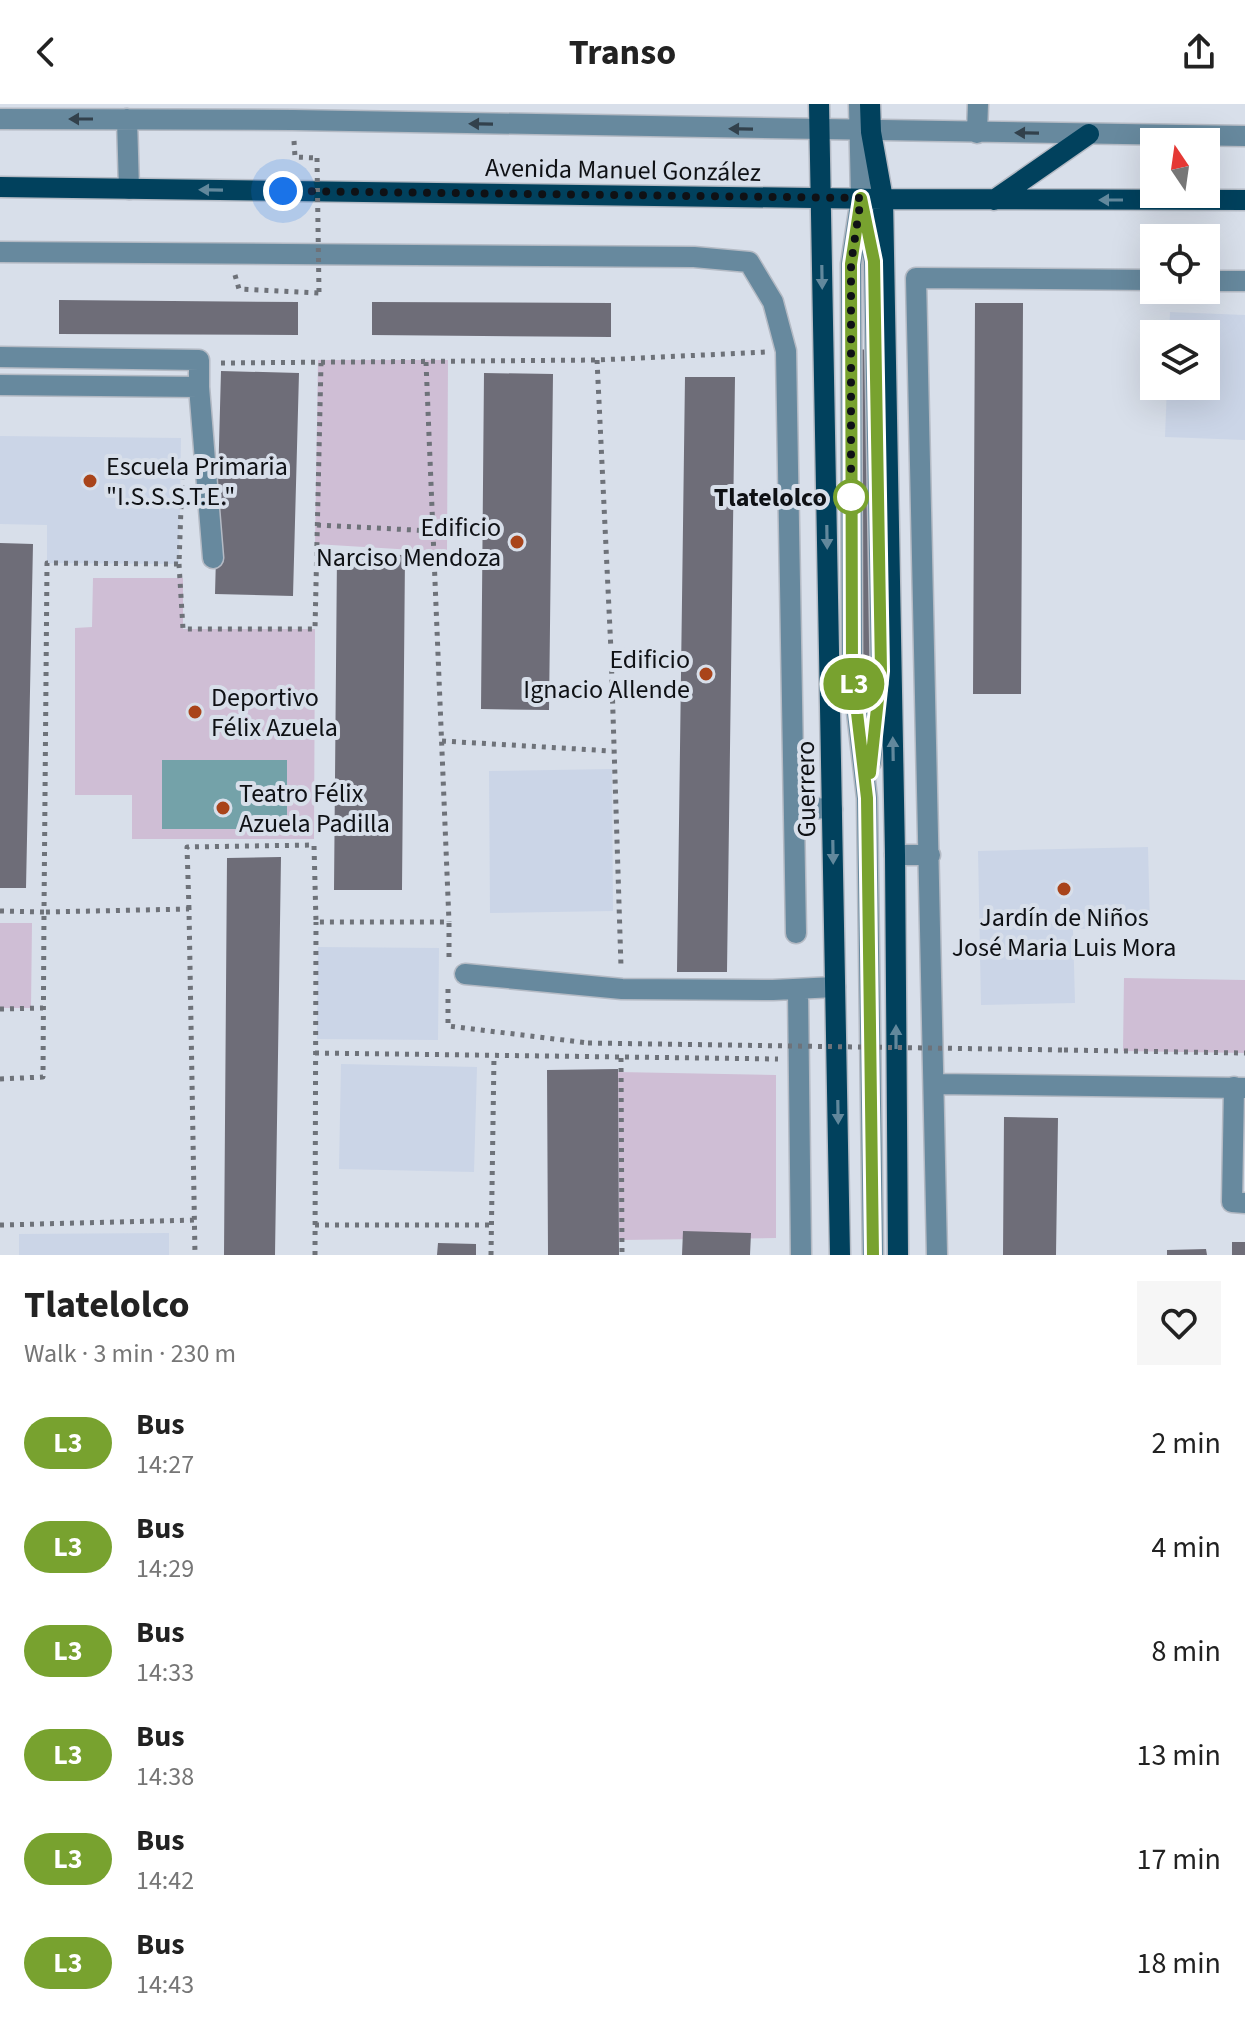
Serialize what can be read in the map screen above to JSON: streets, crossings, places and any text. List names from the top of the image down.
{
  "streets": {
    "main road": ["Avenida Manuel González", "Guerrero"]
  },
  "crossings": [
    ["Avenida Manuel González", "Guerrero"]
  ],
  "one_way": ["Avenida Manuel González"],
  "places": [
    "Escuela Primaria \"I.S.S.S.T.E.\"",
    "Tlatelolco",
    "Edificio Narciso Mendoza",
    "Edificio Ignacio Allende",
    "Deportivo Félix Azuela",
    "Teatro Félix Azuela Padilla",
    "Jardín de Niños José Maria Luis Mora"
  ],
  "lines": ["bus line L3"],
  "north": "top",
  "page": {
    "header": "Transo",
    "on_map": "L3",
    "heading": ["Tlatelolco", "Walk · 3 min · 230 m"],
    "list": [
      {
        "mark": "L3",
        "name": "Bus",
        "note": "14:27",
        "value": "2 min"
      },
      {
        "mark": "L3",
        "name": "Bus",
        "note": "14:29",
        "value": "4 min"
      },
      {
        "mark": "L3",
        "name": "Bus",
        "note": "14:33",
        "value": "8 min"
      },
      {
        "mark": "L3",
        "name": "Bus",
        "note": "14:38",
        "value": "13 min"
      },
      {
        "mark": "L3",
        "name": "Bus",
        "note": "14:42",
        "value": "17 min"
      },
      {
        "mark": "L3",
        "name": "Bus",
        "note": "14:43",
        "value": "18 min"
      }
    ]
  }
}
